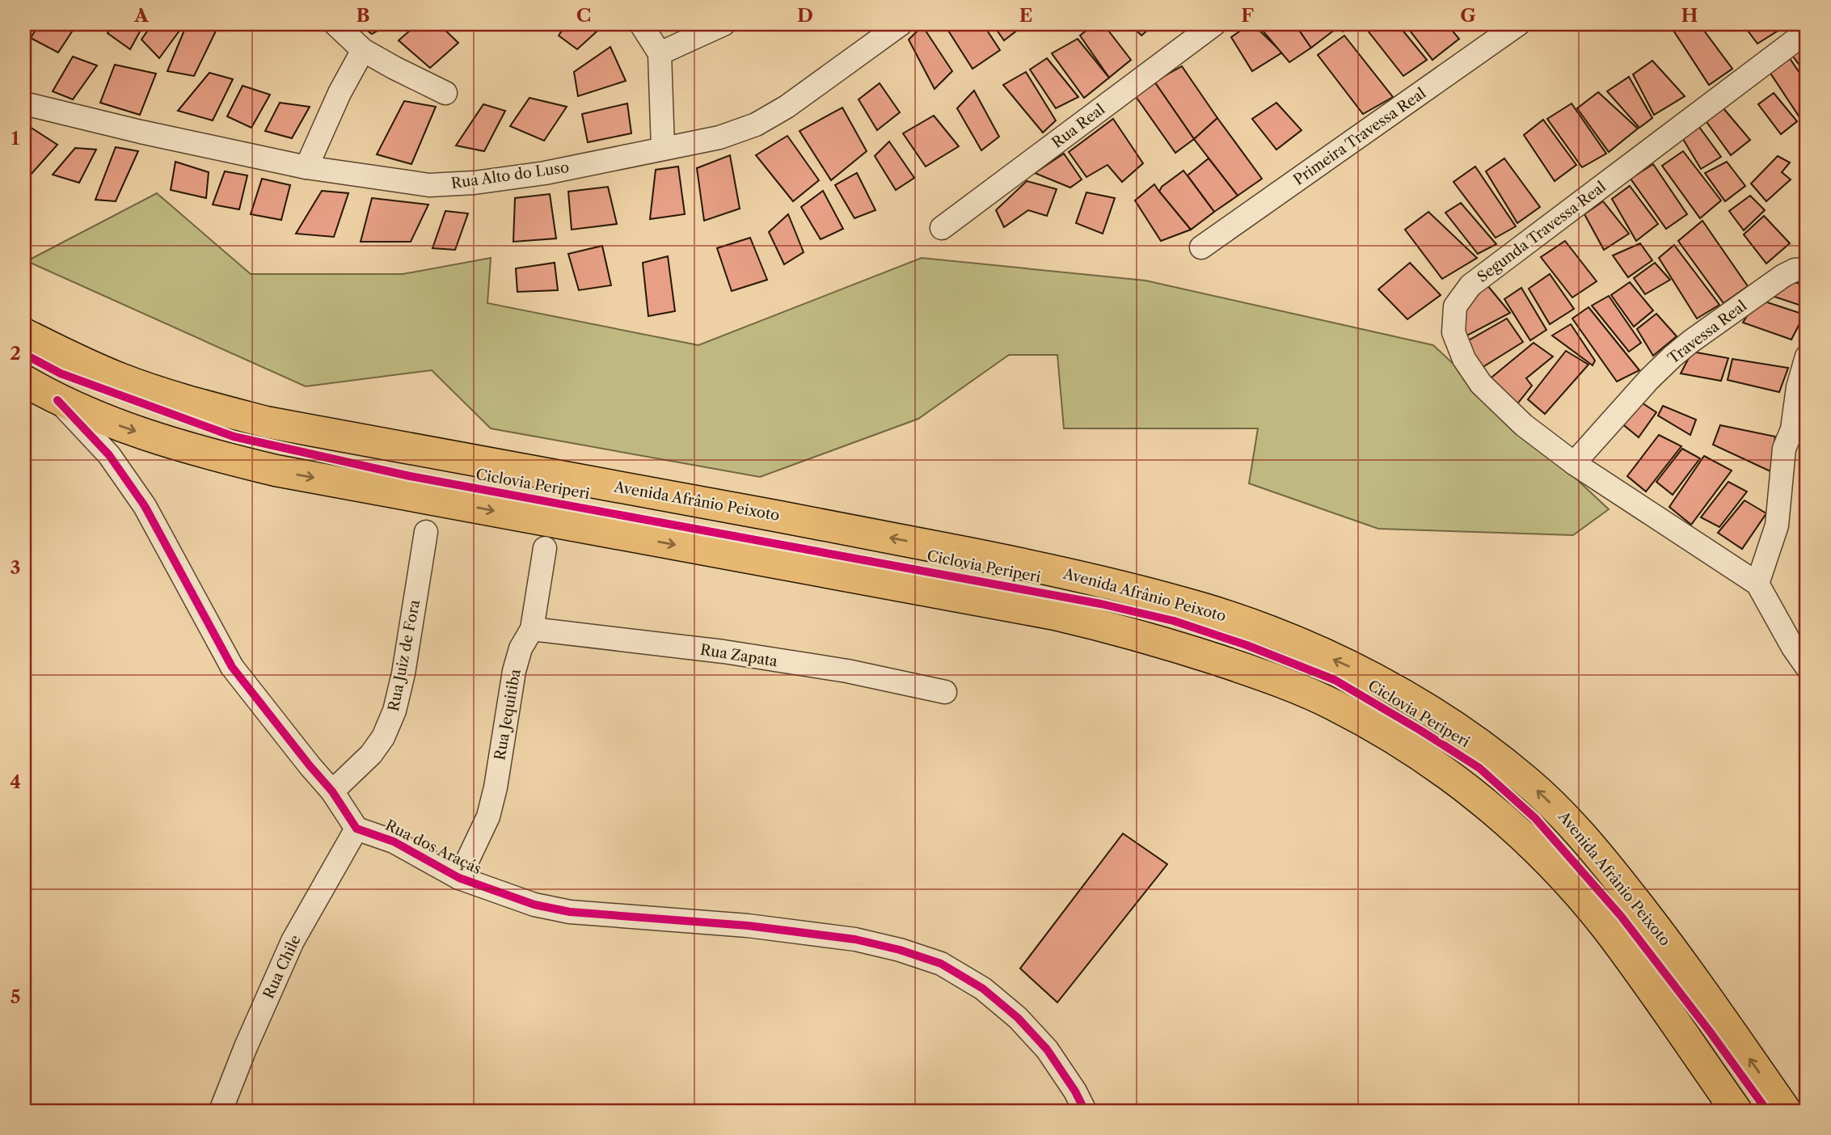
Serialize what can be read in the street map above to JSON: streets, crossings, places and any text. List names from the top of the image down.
{
  "streets": {
    "main road": ["Avenida Afrânio Peixoto"],
    "street": [
      "Rua Real",
      "Primeira Travessa Real",
      "Rua Alto do Luso",
      "Segunda Travessa Real",
      "Travessa Real",
      "Rua Juiz de Fora",
      "Rua Zapata",
      "Rua Jequitiba",
      "Rua dos Araçás",
      "Rua Chile"
    ],
    "cycle path": ["Ciclovia Periperi"]
  },
  "crossings": [
    ["Segunda Travessa Real", "Travessa Real"],
    ["Rua Zapata", "Rua Jequitiba"],
    ["Rua Jequitiba", "Rua dos Araçás"],
    ["Rua dos Araçás", "Rua Chile"]
  ],
  "grid": {
    "columns": [
      "A",
      "B",
      "C",
      "D",
      "E",
      "F",
      "G",
      "H"
    ],
    "rows": [
      "1",
      "2",
      "3",
      "4",
      "5"
    ]
  }
}
